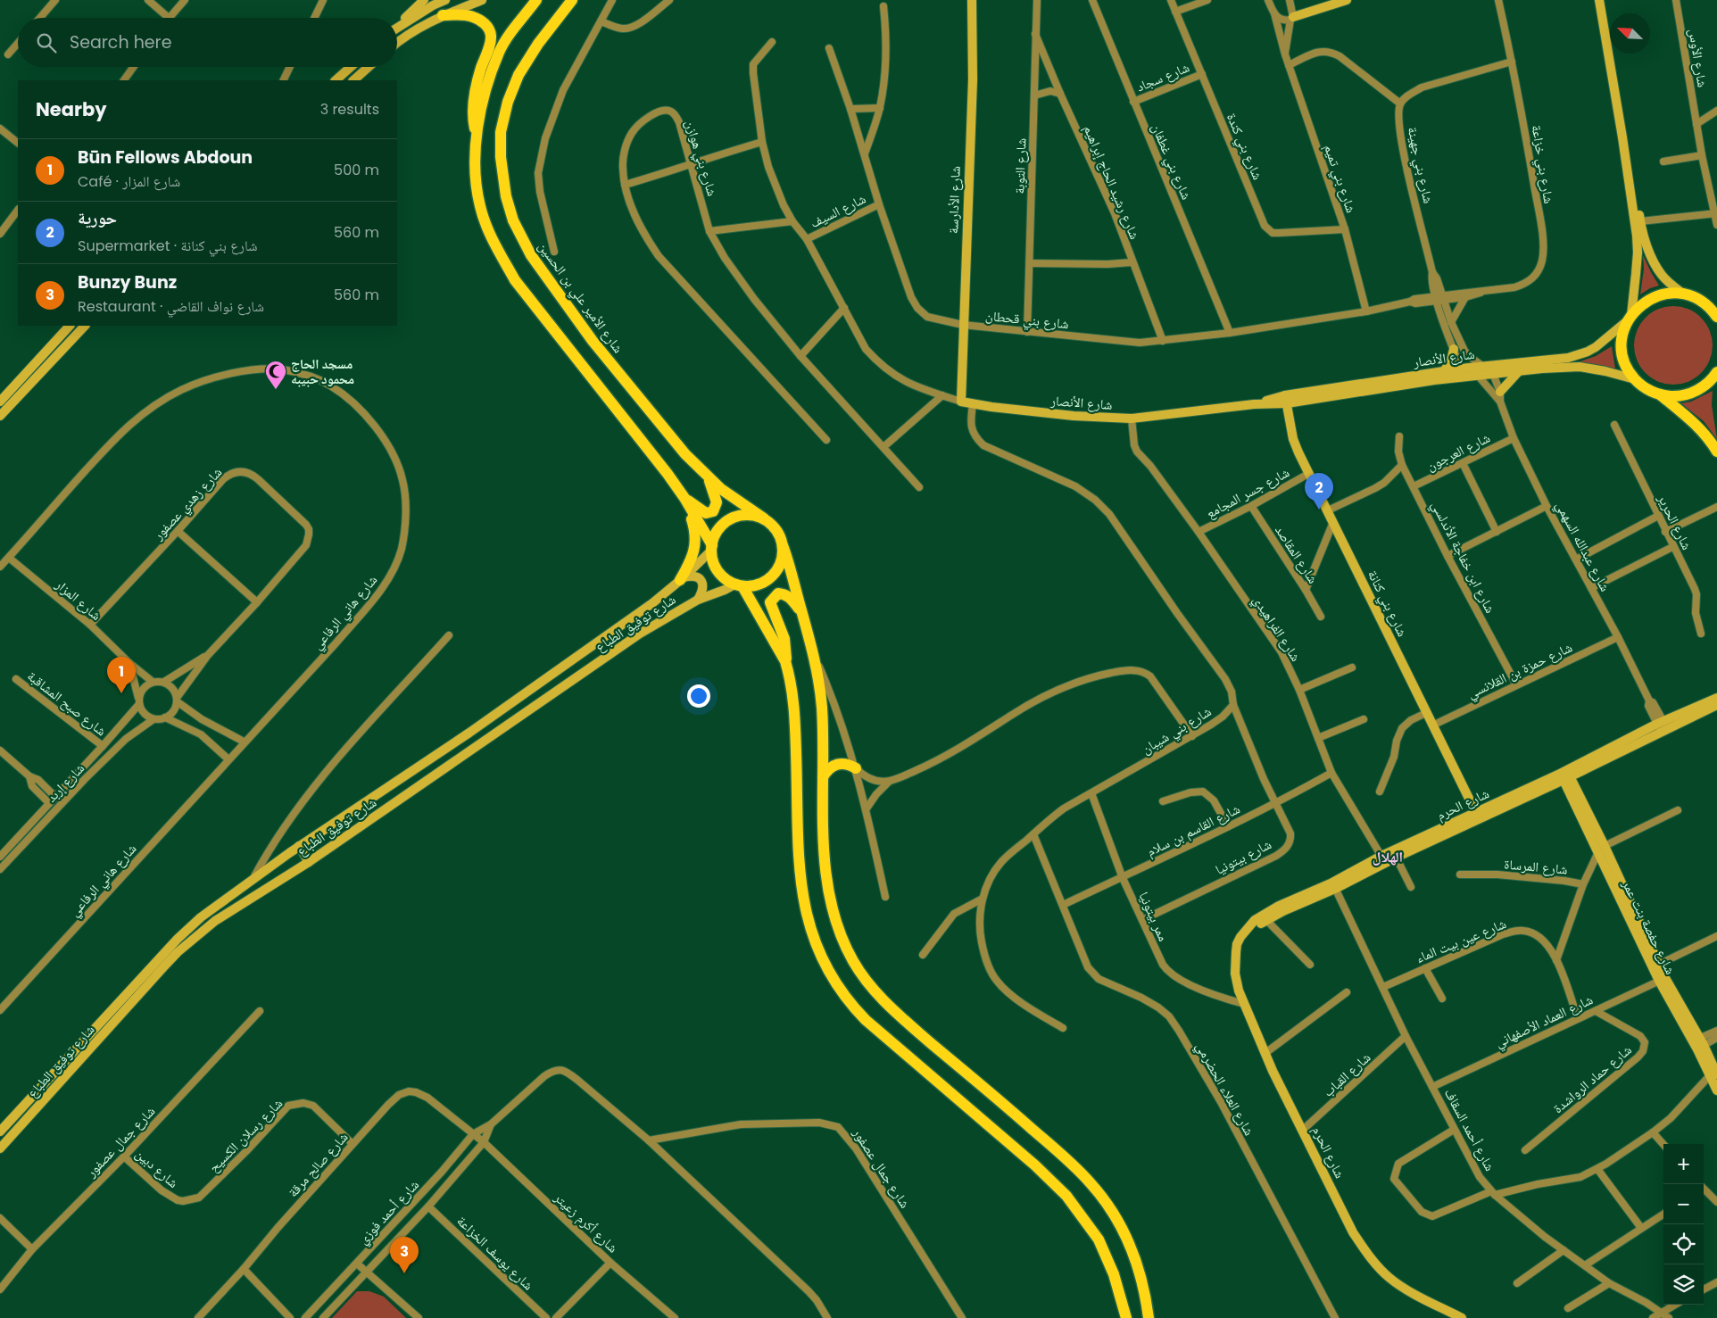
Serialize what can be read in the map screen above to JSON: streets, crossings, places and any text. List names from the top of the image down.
{
  "streets": {
    "main road": ["شارع الأمير علي بن الحسين"],
    "street": [
      "شارع الأوس",
      "شارع سجاد",
      "شارع بني كندة",
      "شارع بني هوازن",
      "شارع بني غطفان",
      "شارع بني خزاعة",
      "شارع بني جهينة",
      "شارع التوبة",
      "شارع بني تميم",
      "شارع رشيد الحاج إبراهيم",
      "شارع الأدارسة",
      "شارع السيف",
      "شارع بني قحطان",
      "شارع الأنصار",
      "شارع العرجون",
      "شارع جسر المجامع",
      "شارع زهدي عصفور",
      "شارع الحرير",
      "شارع عبدالله السهمي",
      "شارع المقاصد",
      "شارع ابن خفاجة الأندلسي",
      "شارع المزار",
      "شارع بني كنانة",
      "شارع هاني الرفاعي",
      "شارع توفيق الطباع",
      "شارع الفراهيدي",
      "شارع حمزة بن القلانسي",
      "شارع صبح المشاقبة",
      "شارع بني شيبان",
      "شارع إربد",
      "شارع الحرم",
      "شارع القاسم بن سلام",
      "شارع بيتونيا",
      "شارع المرساة",
      "ممر بيتونيا",
      "شارع حفصة بنت عمر",
      "شارع عين بيت الماء",
      "شارع العماد الأصفهاني",
      "شارع القباب",
      "شارع حماد الرواشدة",
      "شارع العلاء الحضرمي",
      "شارع أحمد السقاف",
      "شارع رسلان الكسيح",
      "شارع جمال عصفور",
      "شارع صالح مرقة",
      "شارع دبين",
      "شارع أحمد فوزي",
      "شارع أكرم زعيتر",
      "شارع يوسف الخزاعة"
    ]
  },
  "crossings": [
    ["شارع سجاد", "شارع بني كندة"],
    ["شارع سجاد", "شارع بني غطفان"],
    ["شارع بني كندة", "شارع بني تميم"],
    ["شارع بني غطفان", "شارع بني قحطان"],
    ["شارع بني خزاعة", "شارع بني جهينة"],
    ["شارع بني خزاعة", "شارع بني قحطان"],
    ["شارع بني جهينة", "شارع بني قحطان"],
    ["شارع بني جهينة", "شارع الأنصار"],
    ["شارع بني جهينة", "شارع عبدالله السهمي"],
    ["شارع التوبة", "شارع رشيد الحاج إبراهيم"],
    ["شارع التوبة", "شارع بني قحطان"],
    ["شارع بني تميم", "شارع بني قحطان"],
    ["شارع رشيد الحاج إبراهيم", "شارع بني قحطان"],
    ["شارع الأدارسة", "شارع بني قحطان"],
    ["شارع الأدارسة", "شارع الأنصار"],
    ["شارع السيف", "شارع بني قحطان"],
    ["شارع الأمير علي بن الحسين", "شارع توفيق الطباع"],
    ["شارع الأنصار", "شارع عبدالله السهمي"],
    ["شارع الأنصار", "شارع بني كنانة"],
    ["شارع الأنصار", "شارع الفراهيدي"],
    ["شارع العرجون", "شارع عبدالله السهمي"],
    ["شارع العرجون", "شارع ابن خفاجة الأندلسي"],
    ["شارع جسر المجامع", "شارع المقاصد"],
    ["شارع جسر المجامع", "شارع بني كنانة"],
    ["شارع جسر المجامع", "شارع الفراهيدي"],
    ["شارع زهدي عصفور", "شارع المزار"],
    ["شارع زهدي عصفور", "شارع إربد"],
    ["شارع عبدالله السهمي", "شارع حمزة بن القلانسي"],
    ["شارع عبدالله السهمي", "شارع الحرم"],
    ["شارع ابن خفاجة الأندلسي", "شارع حمزة بن القلانسي"],
    ["شارع المزار", "شارع هاني الرفاعي"],
    ["شارع المزار", "شارع إربد"],
    ["شارع بني كنانة", "شارع حمزة بن القلانسي"],
    ["شارع بني كنانة", "شارع الحرم"],
    ["شارع الفراهيدي", "شارع الحرم"],
    ["شارع الفراهيدي", "شارع القاسم بن سلام"],
    ["شارع صبح المشاقبة", "شارع إربد"],
    ["شارع بني شيبان", "شارع بيتونيا"],
    ["شارع بني شيبان", "ممر بيتونيا"],
    ["شارع بني شيبان", "شارع العلاء الحضرمي"],
    ["شارع الحرم", "ممر بيتونيا"],
    ["شارع الحرم", "شارع حفصة بنت عمر"],
    ["شارع الحرم", "شارع القباب"],
    ["شارع الحرم", "شارع أحمد السقاف"],
    ["شارع القاسم بن سلام", "شارع بيتونيا"],
    ["شارع القاسم بن سلام", "ممر بيتونيا"],
    ["شارع القاسم بن سلام", "شارع العلاء الحضرمي"],
    ["شارع بيتونيا", "ممر بيتونيا"],
    ["شارع المرساة", "شارع عين بيت الماء"],
    ["شارع حفصة بنت عمر", "شارع العماد الأصفهاني"],
    ["شارع عين بيت الماء", "شارع العماد الأصفهاني"],
    ["شارع عين بيت الماء", "شارع أحمد السقاف"],
    ["شارع العماد الأصفهاني", "شارع حماد الرواشدة"],
    ["شارع العماد الأصفهاني", "شارع أحمد السقاف"],
    ["شارع القباب", "شارع أحمد السقاف"],
    ["شارع رسلان الكسيح", "شارع صالح مرقة"],
    ["شارع رسلان الكسيح", "شارع دبين"],
    ["شارع جمال عصفور", "شارع دبين"],
    ["شارع جمال عصفور", "شارع أحمد فوزي"],
    ["شارع صالح مرقة", "شارع أحمد فوزي"],
    ["شارع صالح مرقة", "شارع أكرم زعيتر"],
    ["شارع أحمد فوزي", "شارع أكرم زعيتر"],
    ["شارع أحمد فوزي", "شارع يوسف الخزاعة"]
  ],
  "districts": ["الهلال"],
  "places": {
    "mosque": ["مسجد الحاج محمود حبيبه"]
  },
  "north": "top left",
  "page": {
    "search": "Search here",
    "heading": ["Nearby", "3 results"],
    "list": [
      {
        "mark": "1",
        "name": "Būn Fellows Abdoun",
        "note": "Café · شارع المزار",
        "value": "500 m"
      },
      {
        "mark": "2",
        "name": "حورية",
        "note": "Supermarket · شارع بني كنانة",
        "value": "560 m"
      },
      {
        "mark": "3",
        "name": "Bunzy Bunz",
        "note": "Restaurant · شارع نواف القاضي",
        "value": "560 m"
      }
    ],
    "pins": ["2", "1", "3"],
    "map_buttons": ["+", "−"]
  }
}
